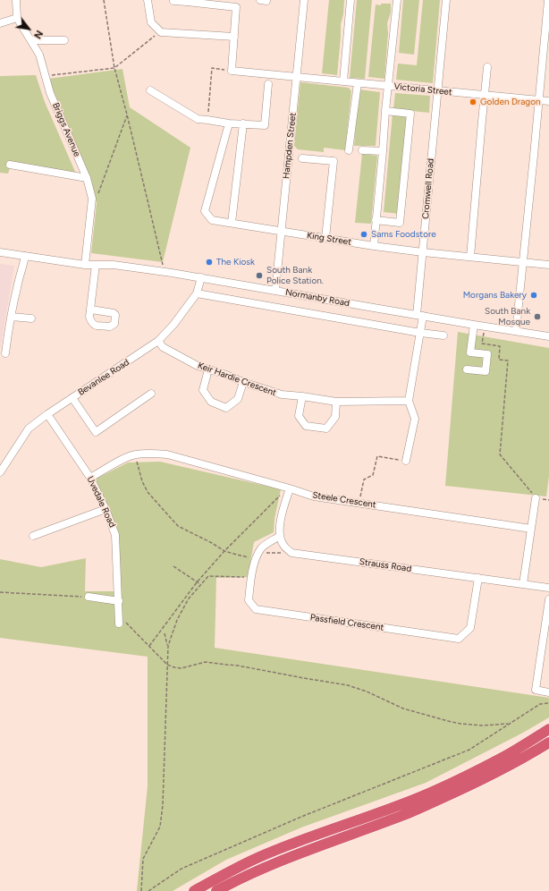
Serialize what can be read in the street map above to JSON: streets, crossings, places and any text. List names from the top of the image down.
{
  "streets": {
    "street": [
      "Victoria Street",
      "Briggs Avenue",
      "Hampden Street",
      "Cromwell Road",
      "King Street",
      "Normanby Road",
      "Bevanlee Road",
      "Keir Hardie Crescent",
      "Steele Crescent",
      "Uvedale Road",
      "Strauss Road",
      "Passfield Crescent"
    ]
  },
  "crossings": [
    ["Victoria Street", "Hampden Street"],
    ["Victoria Street", "Cromwell Road"],
    ["Briggs Avenue", "Normanby Road"],
    ["Hampden Street", "King Street"],
    ["Hampden Street", "Normanby Road"],
    ["Cromwell Road", "King Street"],
    ["Cromwell Road", "Normanby Road"],
    ["Cromwell Road", "Keir Hardie Crescent"],
    ["Normanby Road", "Bevanlee Road"],
    ["Bevanlee Road", "Keir Hardie Crescent"],
    ["Bevanlee Road", "Uvedale Road"],
    ["Steele Crescent", "Uvedale Road"],
    ["Strauss Road", "Passfield Crescent"]
  ],
  "places": [
    "Golden Dragon",
    "Sams Foodstore",
    "The Kiosk",
    "South Bank Police Station.",
    "Morgans Bakery",
    "South Bank Mosque"
  ],
  "north": "bottom right"
}
